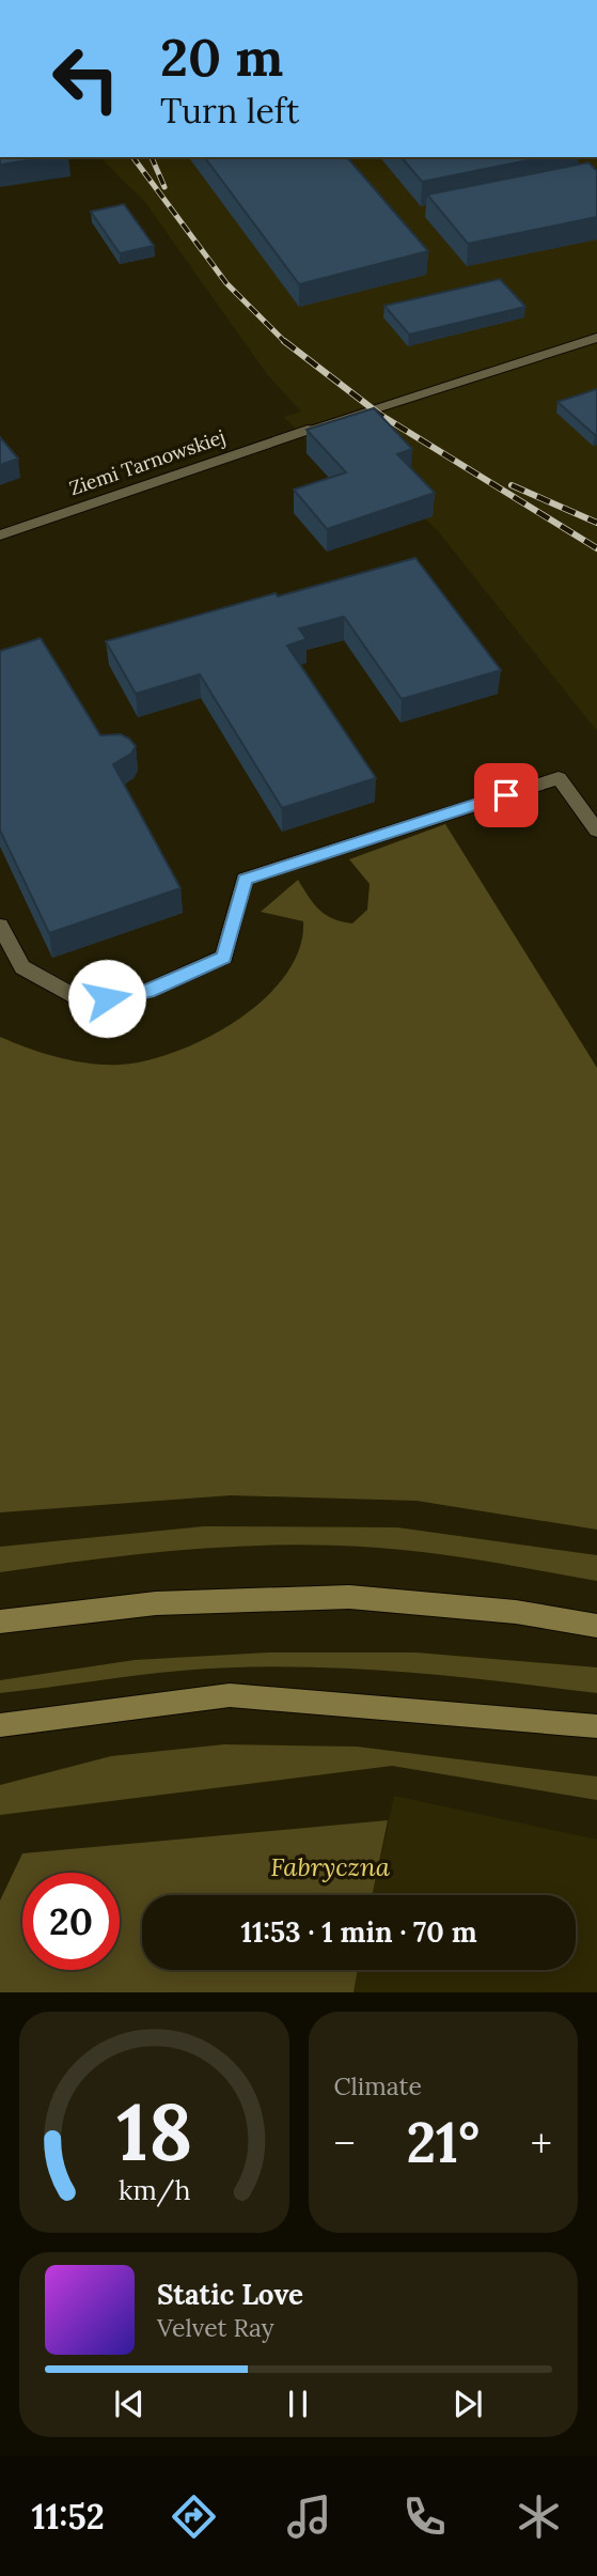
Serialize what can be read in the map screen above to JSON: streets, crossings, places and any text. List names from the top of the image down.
{
  "streets": {
    "street": ["Ziemi Tarnowskiej"]
  },
  "parks": ["Fabryczna"],
  "page": {
    "turn": ["20 m", "Turn left"],
    "limit": "20",
    "trip": "11:53 · 1 min · 70 m",
    "tile": "Climate",
    "heat": ["−", "21°", "+"],
    "song": ["Static Love", "Velvet Ray"],
    "tabs": "11:52",
    "gauge": ["18", "km/h"]
  }
}
